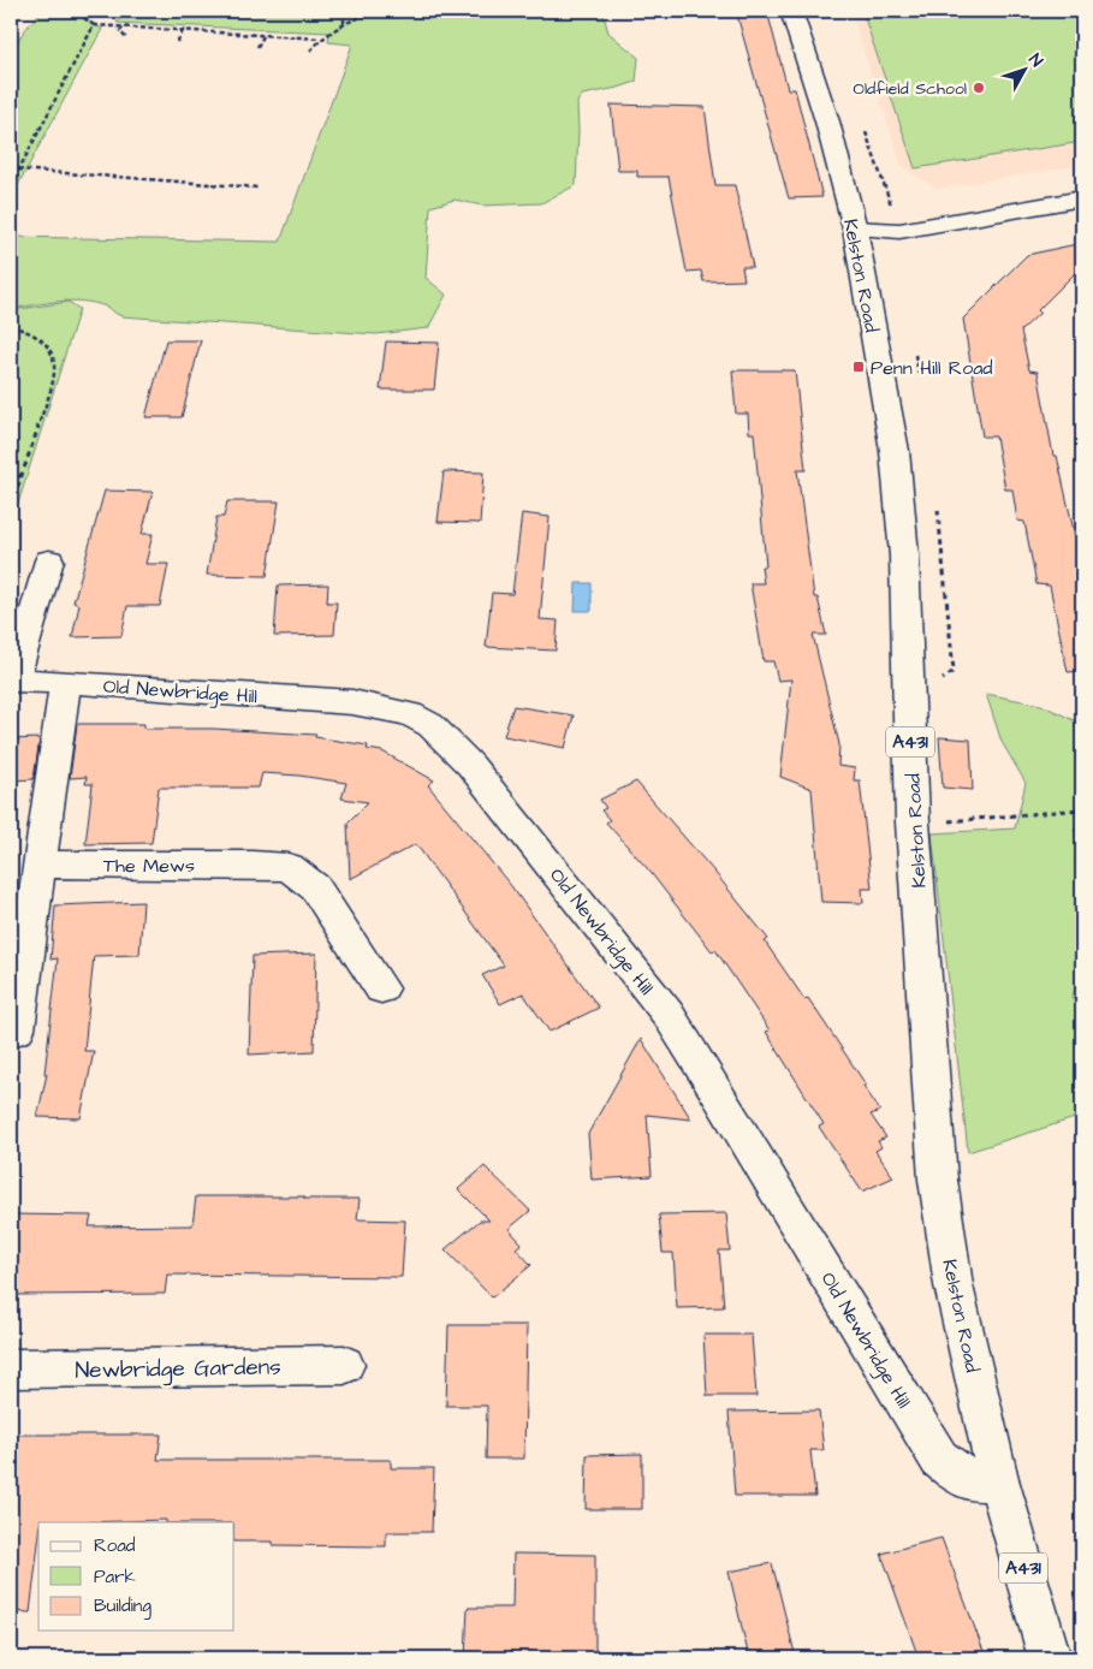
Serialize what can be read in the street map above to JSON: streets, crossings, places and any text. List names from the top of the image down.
{
  "streets": {
    "main road": [
      "Kelston Road",
      "Old Newbridge Hill",
      "A431",
      "The Mews",
      "Newbridge Gardens"
    ]
  },
  "crossings": [
    ["Kelston Road", "Old Newbridge Hill"],
    ["Kelston Road", "A431"],
    ["Old Newbridge Hill", "A431"]
  ],
  "places": {
    "other": ["Oldfield School"],
    "transit": ["Penn Hill Road"]
  },
  "legend": ["Road", "Park", "Building"],
  "north": "top right"
}
